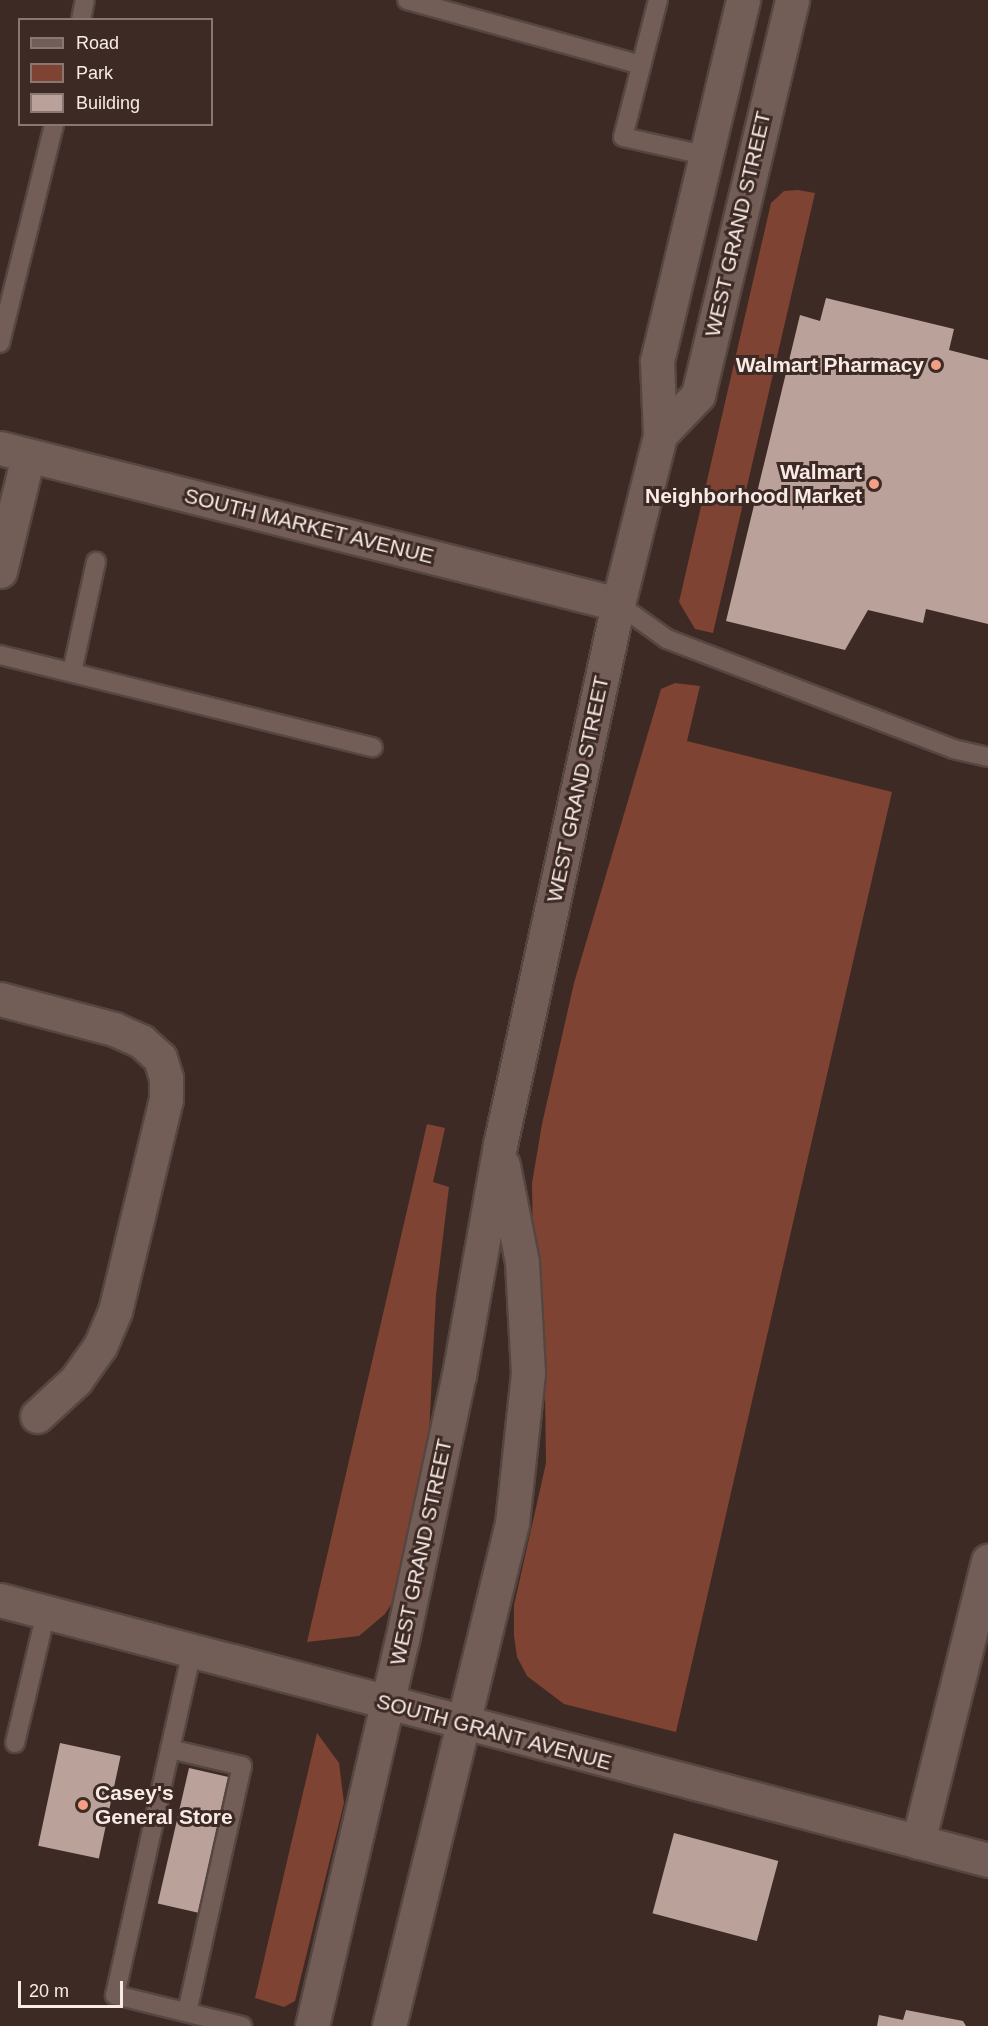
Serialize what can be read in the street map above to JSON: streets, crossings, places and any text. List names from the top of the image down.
{
  "streets": {
    "main road": ["WEST GRAND STREET", "SOUTH MARKET AVENUE", "SOUTH GRANT AVENUE"]
  },
  "crossings": [
    ["WEST GRAND STREET", "SOUTH MARKET AVENUE"],
    ["WEST GRAND STREET", "SOUTH GRANT AVENUE"]
  ],
  "places": ["Walmart Pharmacy", "Walmart Neighborhood Market", "Casey's General Store"],
  "legend": ["Road", "Park", "Building"],
  "scale_bar": "20 m"
}
